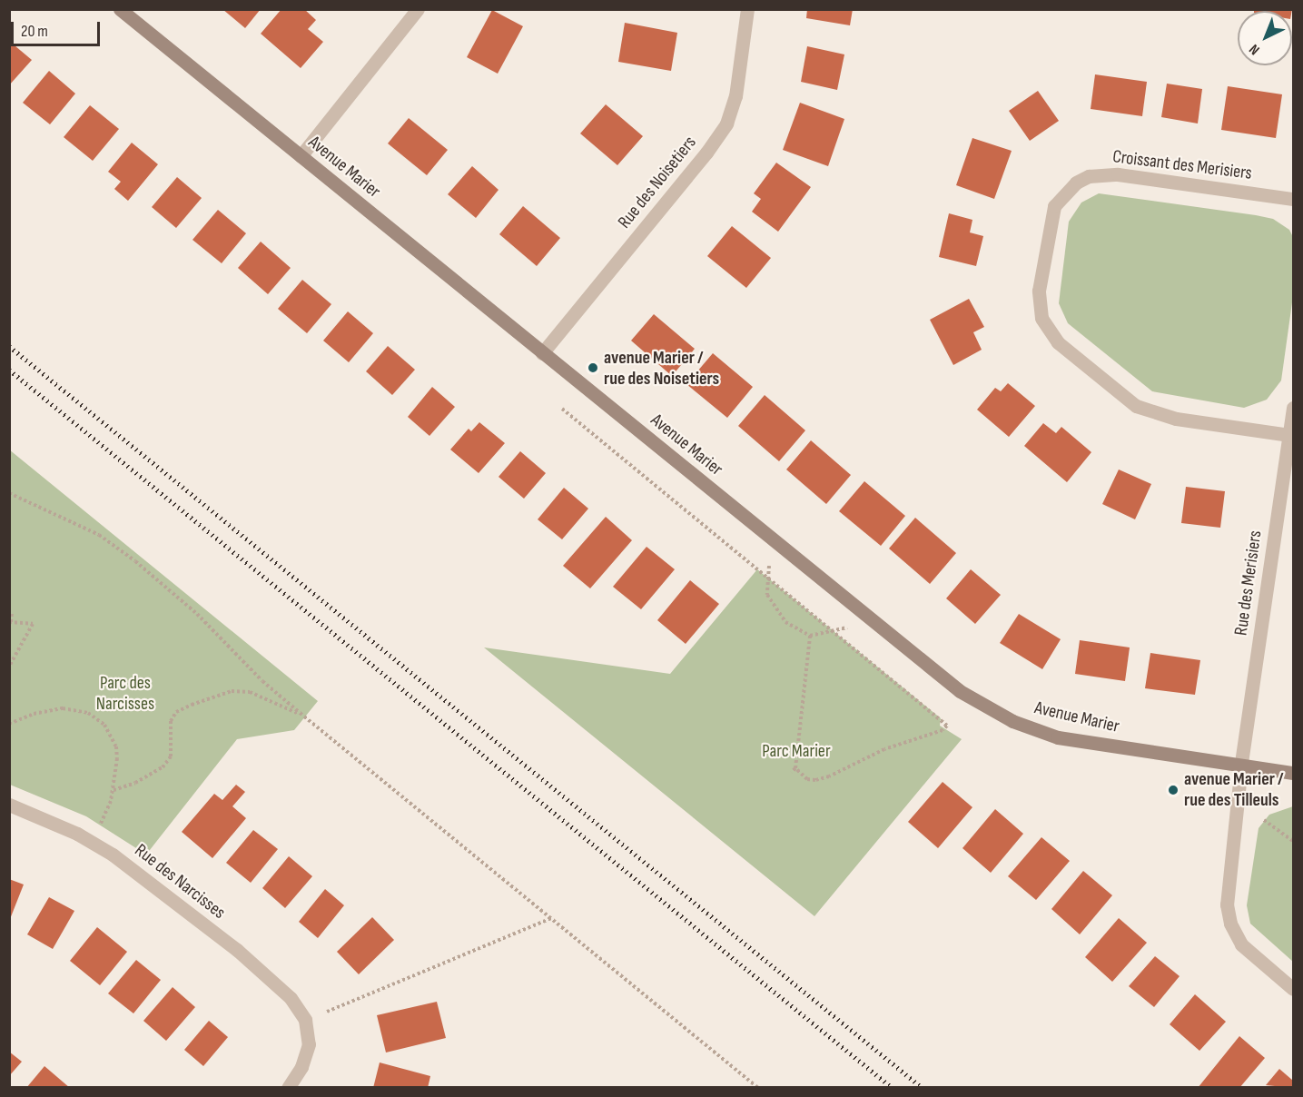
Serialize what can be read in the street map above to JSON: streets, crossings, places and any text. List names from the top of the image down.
{
  "streets": {
    "street": [
      "Croissant des Merisiers",
      "Avenue Marier",
      "Rue des Noisetiers",
      "Rue des Merisiers",
      "Rue des Narcisses"
    ]
  },
  "crossings": [
    ["Croissant des Merisiers", "Rue des Merisiers"],
    ["Avenue Marier", "Rue des Noisetiers"],
    ["Avenue Marier", "Rue des Merisiers"]
  ],
  "parks": ["Parc des Narcisses", "Parc Marier"],
  "places": ["avenue Marier / rue des Noisetiers", "avenue Marier / rue des Tilleuls"],
  "scale_bar": "20 m",
  "north": "bottom left"
}
